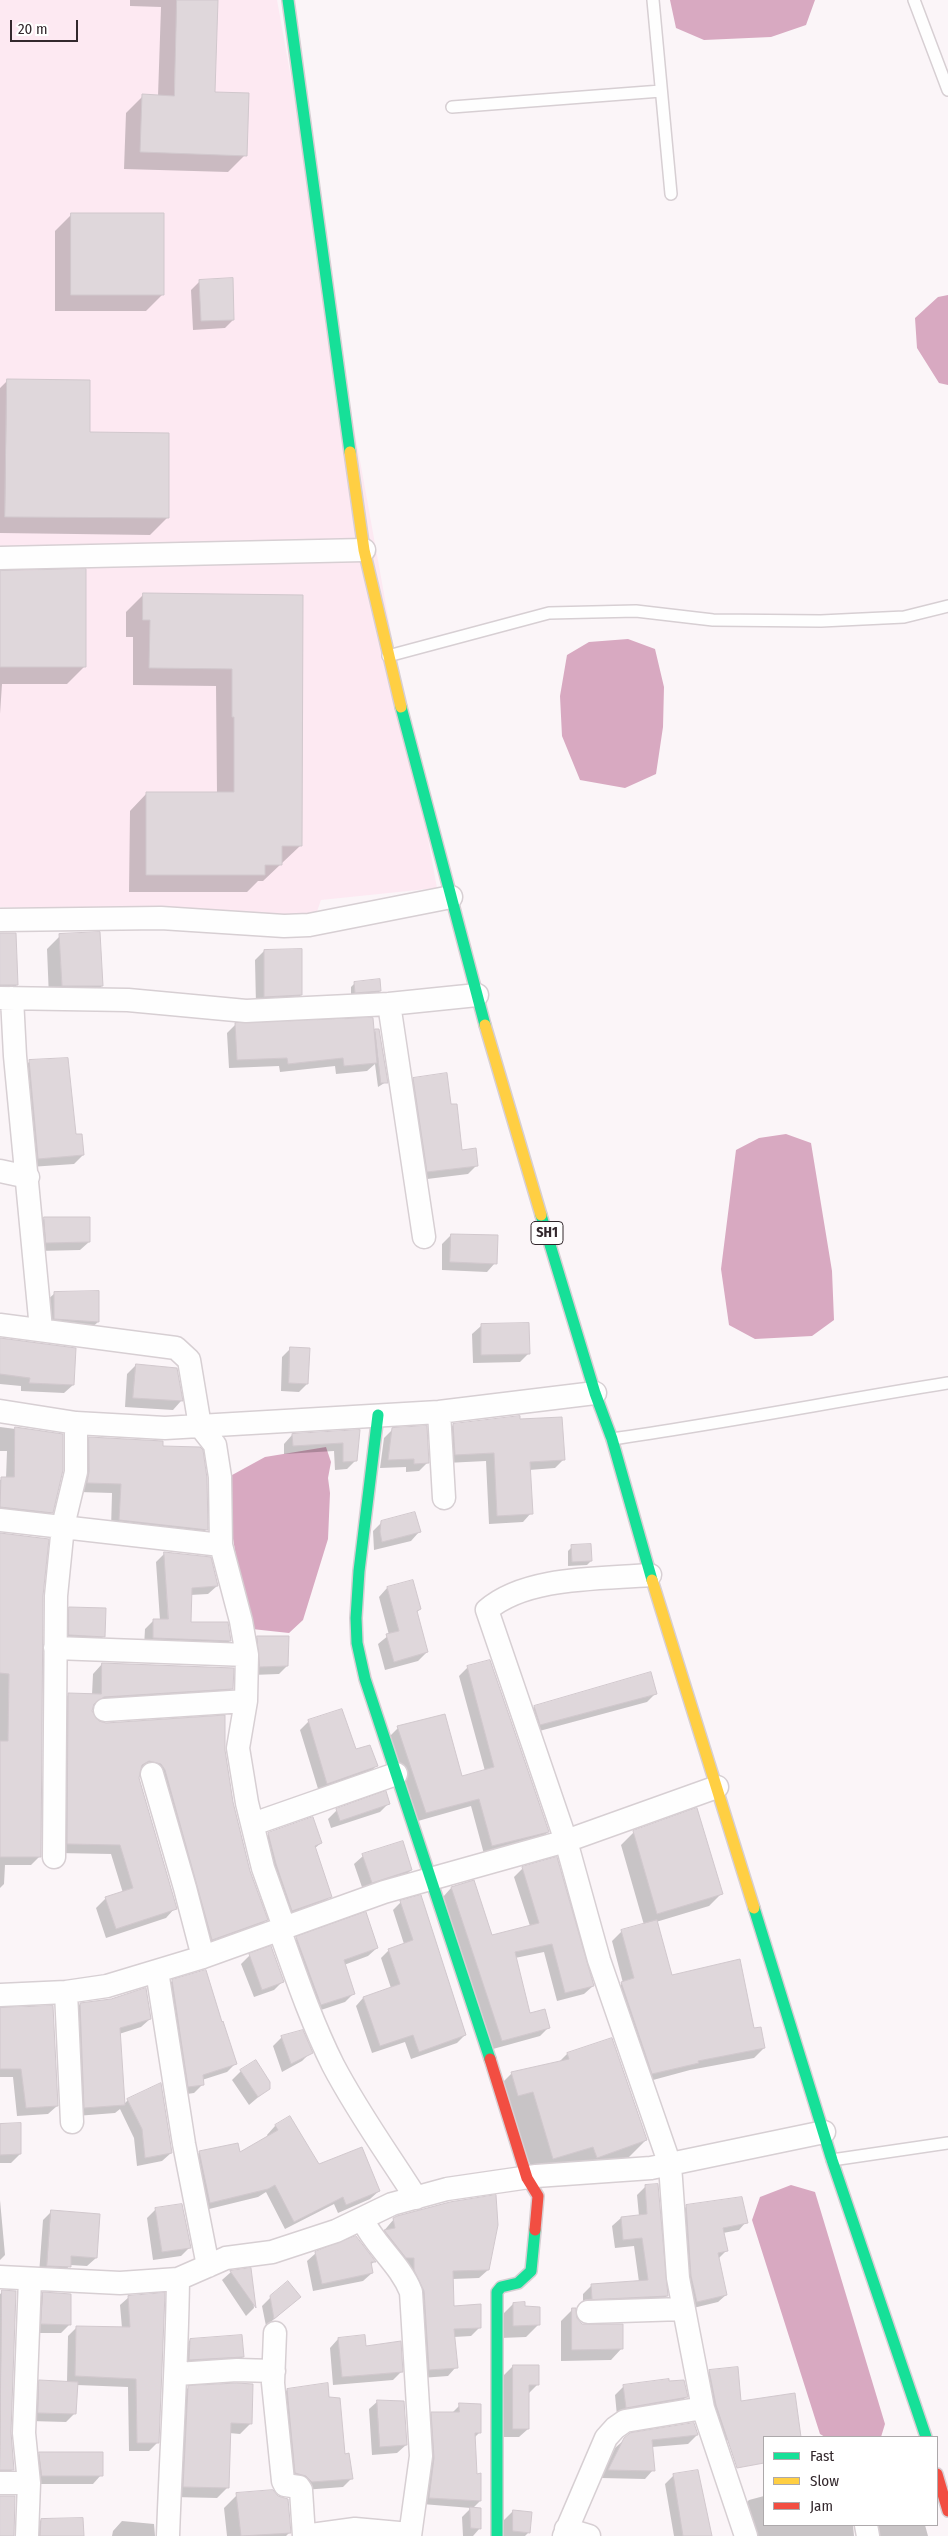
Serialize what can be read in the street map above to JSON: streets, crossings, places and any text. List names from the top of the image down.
{
  "streets": {
    "main road": ["SH1"]
  },
  "legend": ["Fast", "Slow", "Jam"],
  "scale_bar": "20 m"
}
